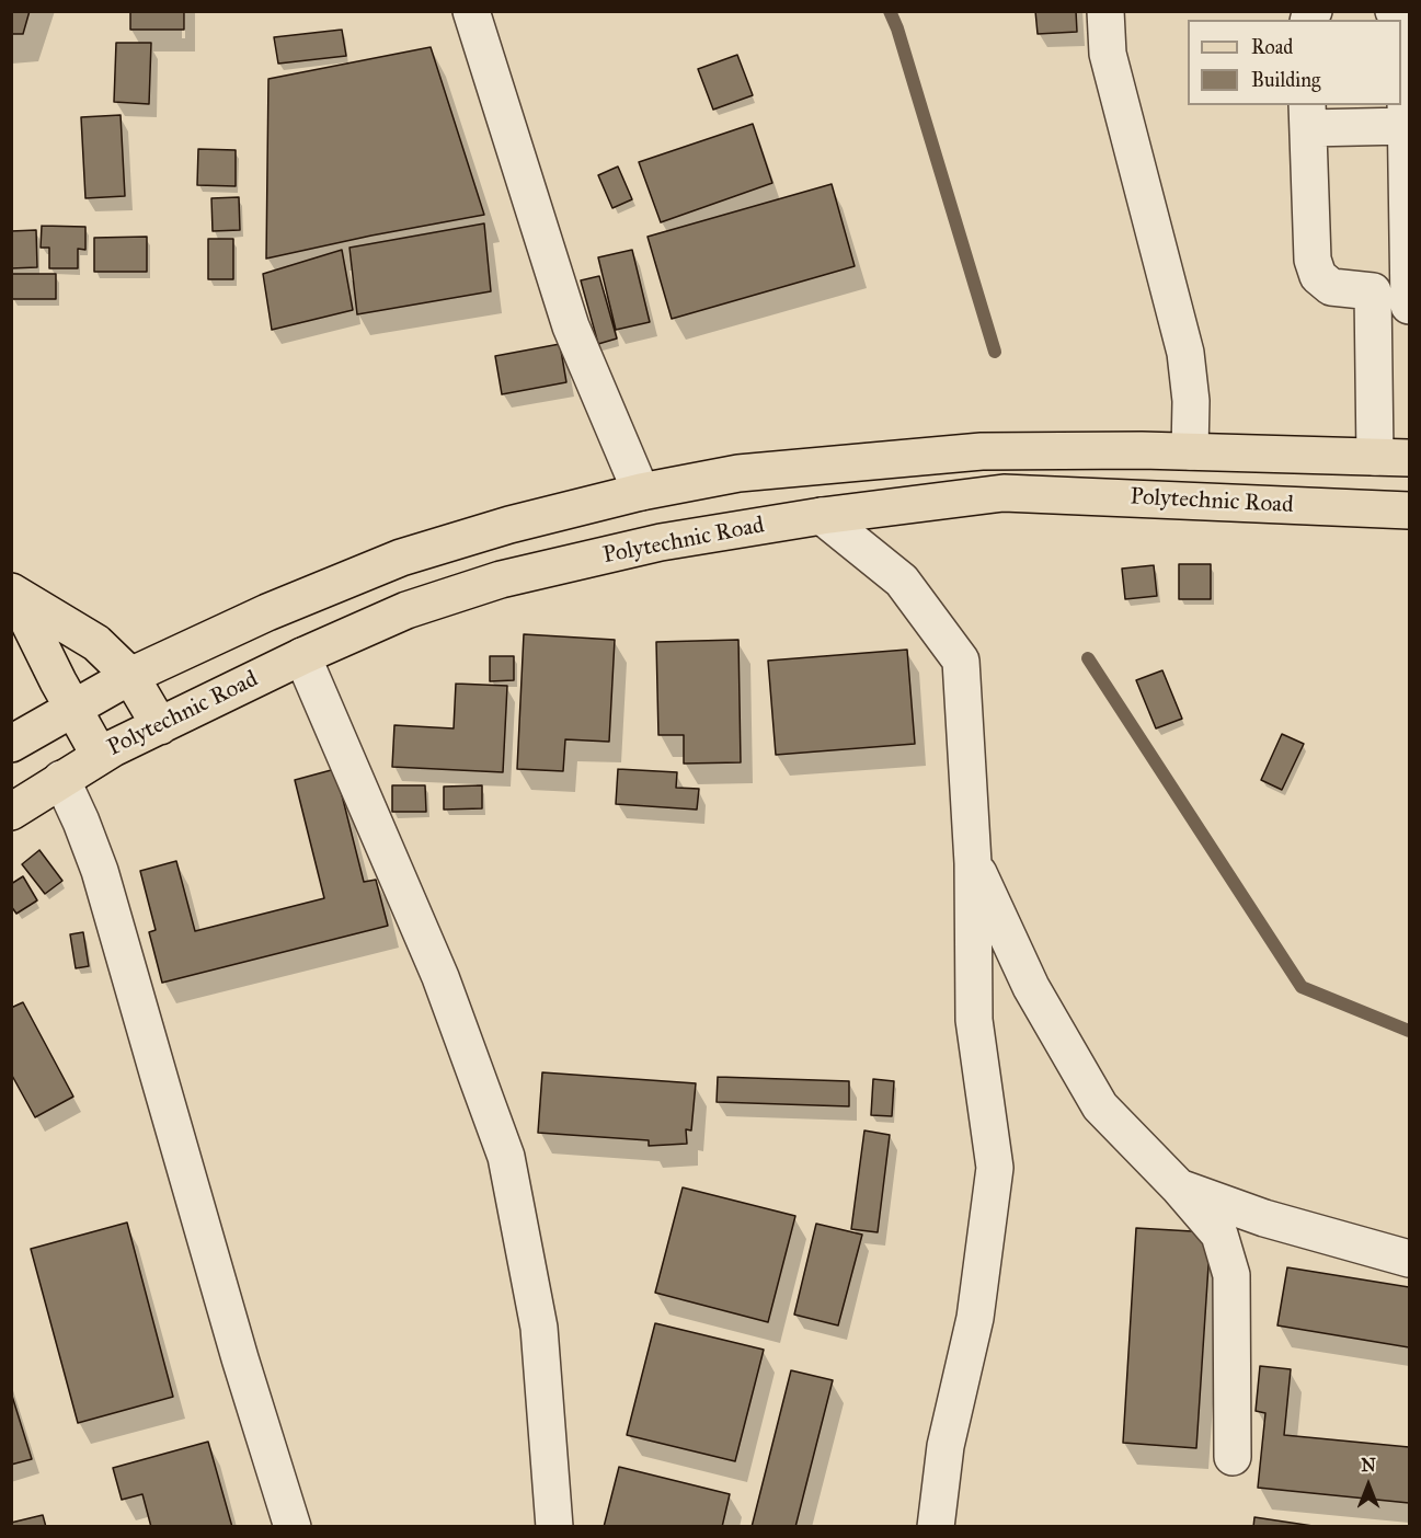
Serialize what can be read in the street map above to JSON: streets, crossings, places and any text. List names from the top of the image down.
{
  "streets": {
    "main road": ["Polytechnic Road"]
  },
  "legend": ["Road", "Building"],
  "north": "top"
}
